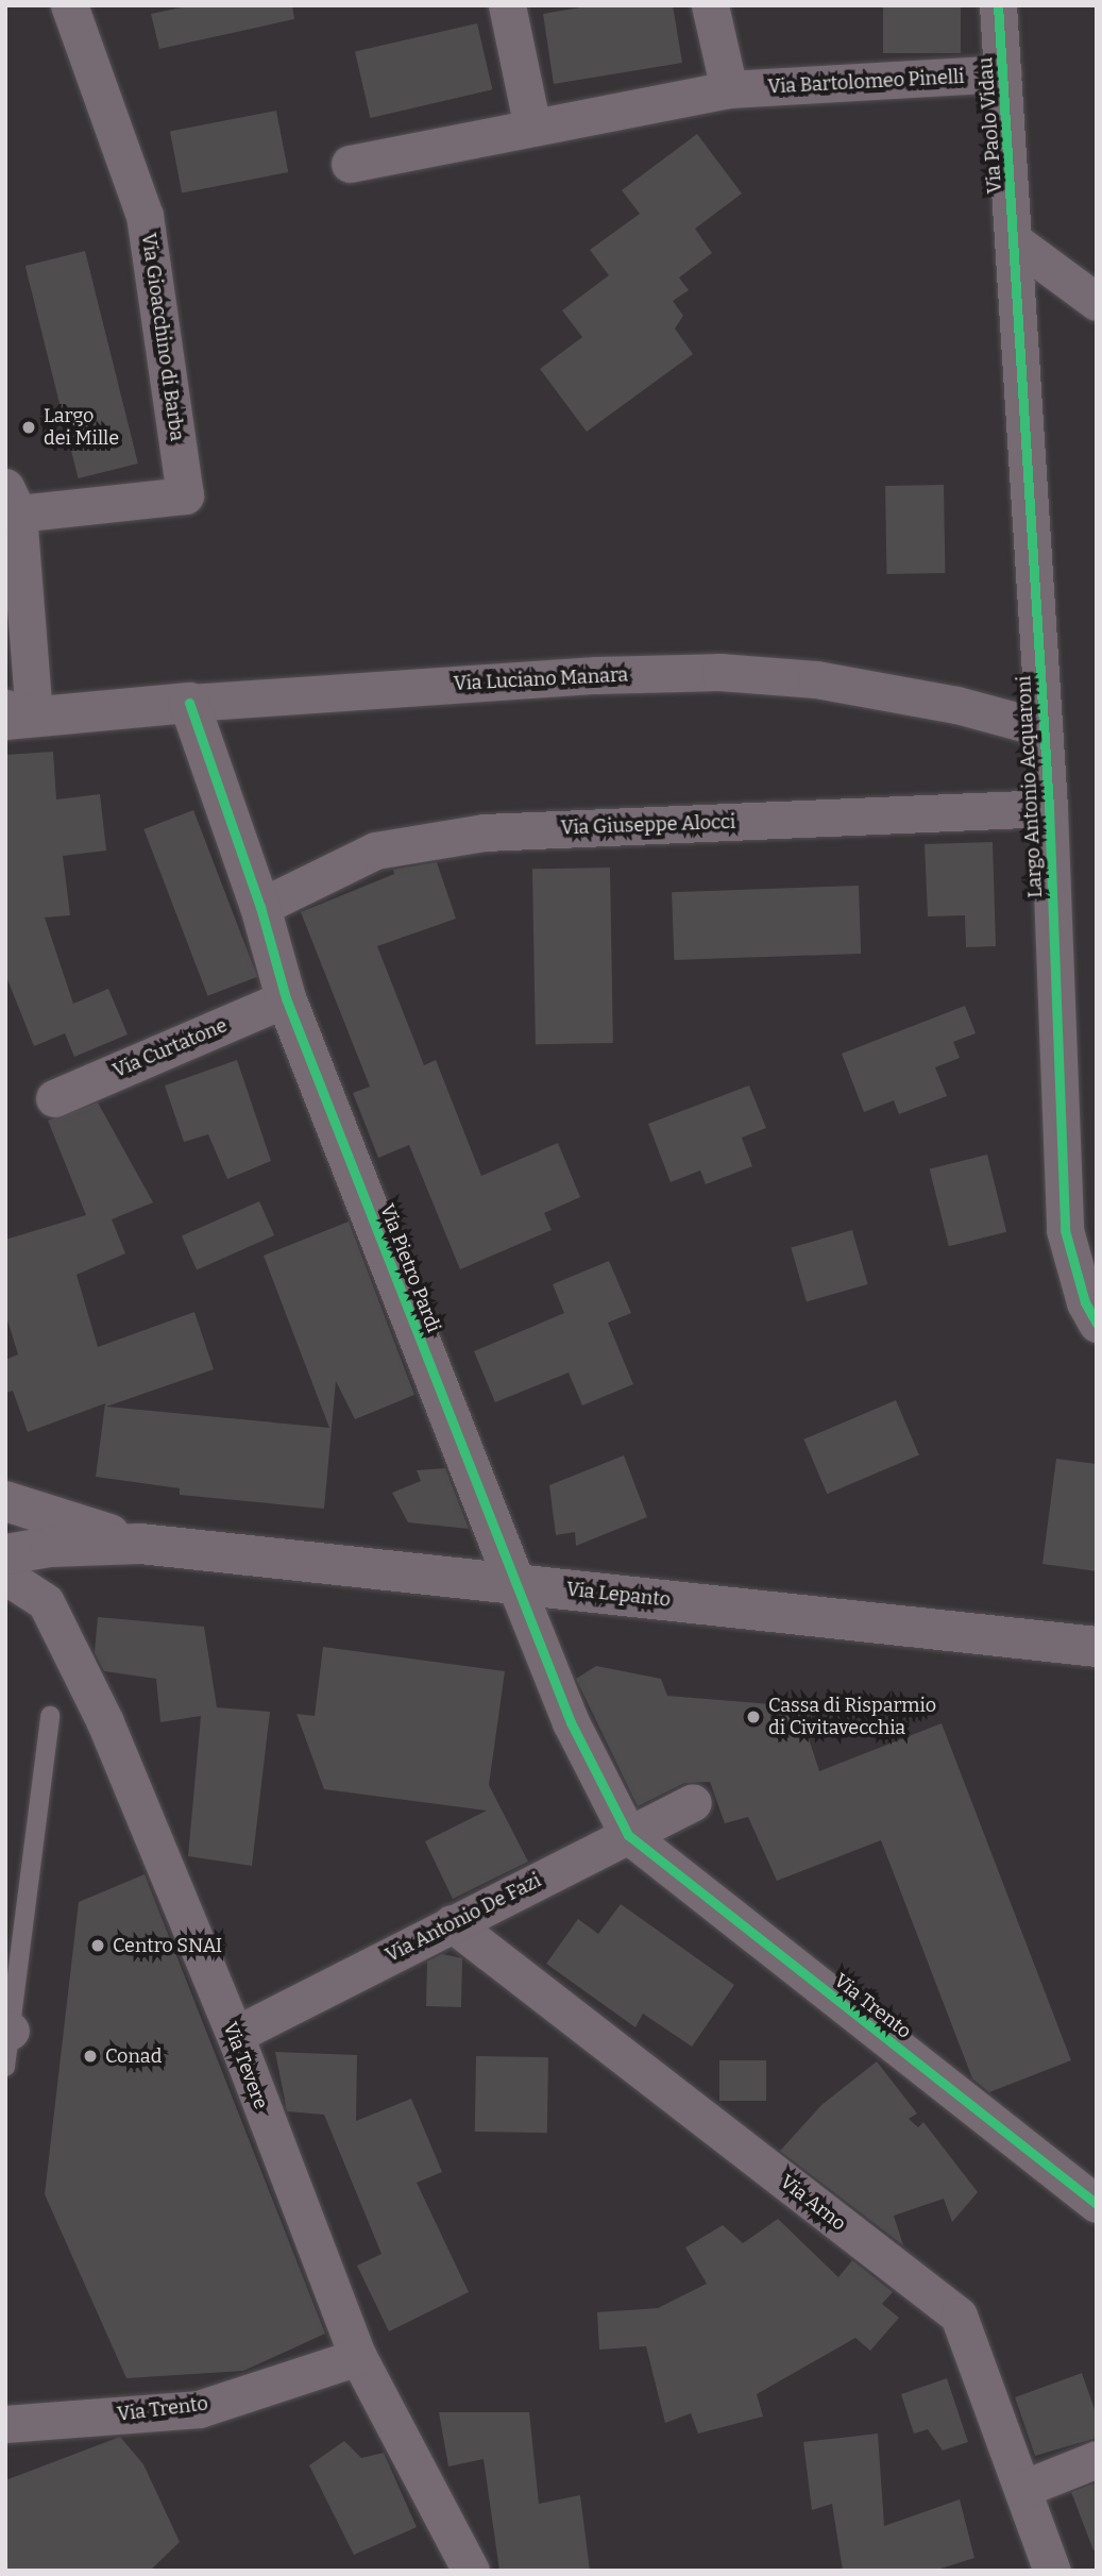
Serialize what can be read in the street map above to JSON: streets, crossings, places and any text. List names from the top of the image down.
{
  "streets": {
    "street": [
      "Via Bartolomeo Pinelli",
      "Via Paolo Vidau",
      "Via Gioacchino di Barba",
      "Via Luciano Manara",
      "Largo Antonio Acquaroni",
      "Via Giuseppe Alocci",
      "Via Curtatone",
      "Via Pietro Pardi",
      "Via Lepanto",
      "Via Antonio De Fazi",
      "Via Trento",
      "Via Tevere",
      "Via Arno"
    ]
  },
  "crossings": [
    ["Via Bartolomeo Pinelli", "Via Paolo Vidau"],
    ["Via Paolo Vidau", "Largo Antonio Acquaroni"],
    ["Via Luciano Manara", "Largo Antonio Acquaroni"],
    ["Via Luciano Manara", "Via Pietro Pardi"],
    ["Largo Antonio Acquaroni", "Via Giuseppe Alocci"],
    ["Via Giuseppe Alocci", "Via Pietro Pardi"],
    ["Via Curtatone", "Via Pietro Pardi"],
    ["Via Pietro Pardi", "Via Lepanto"],
    ["Via Pietro Pardi", "Via Antonio De Fazi"],
    ["Via Pietro Pardi", "Via Trento"],
    ["Via Antonio De Fazi", "Via Trento"],
    ["Via Antonio De Fazi", "Via Tevere"],
    ["Via Antonio De Fazi", "Via Arno"],
    ["Via Trento", "Via Tevere"]
  ],
  "places": [
    "Largo dei Mille",
    "Cassa di Risparmio di Civitavecchia",
    "Centro SNAI",
    "Conad"
  ]
}
